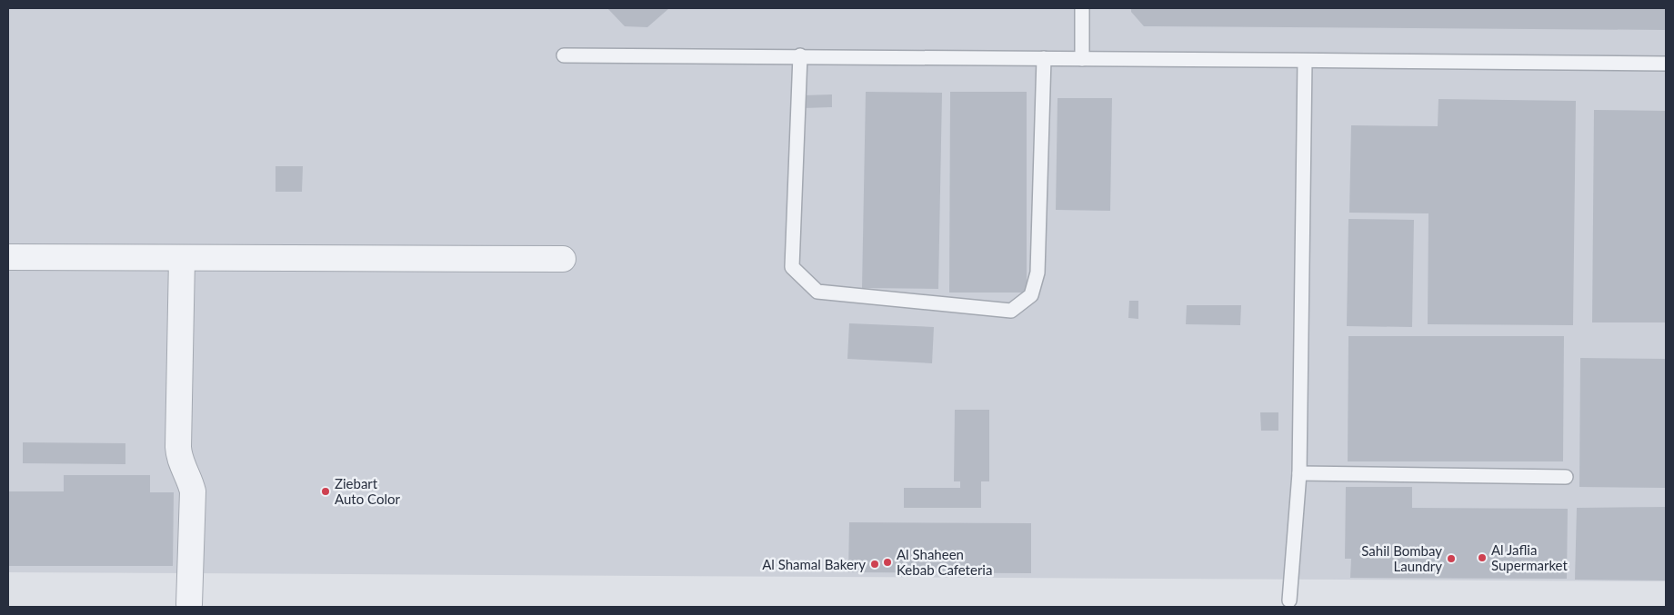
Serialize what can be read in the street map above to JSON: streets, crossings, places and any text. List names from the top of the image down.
{
  "places": [
    "Ziebart Auto Color",
    "Al Jaflia Supermarket",
    "Sahil Bombay Laundry",
    "Al Shaheen Kebab Cafeteria",
    "Al Shamal Bakery"
  ]
}
